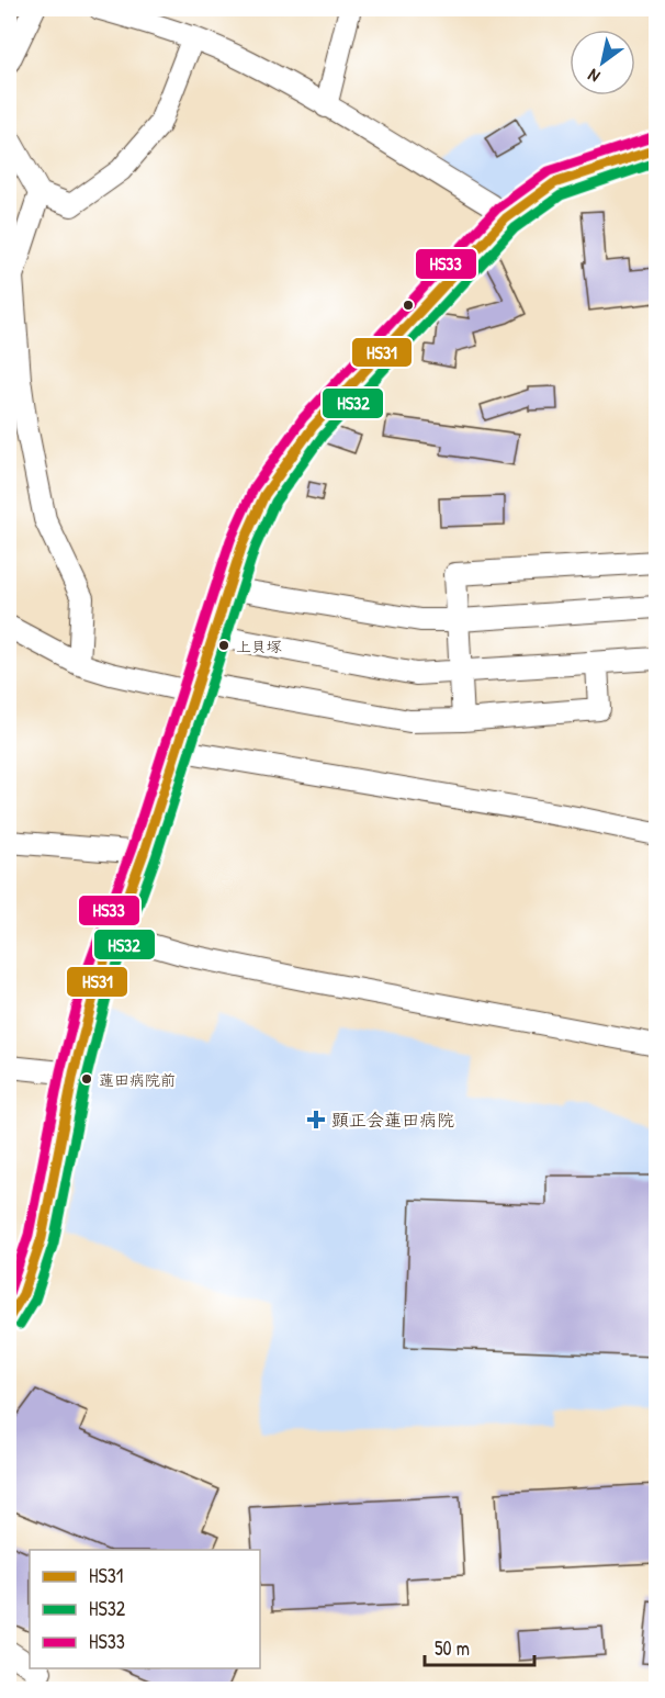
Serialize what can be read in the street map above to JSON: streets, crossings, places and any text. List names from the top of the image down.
{
  "places": {
    "other": ["上貝塚", "蓮田病院前"],
    "health": ["顕正会蓮田病院"]
  },
  "lines": ["transit line HS33", "transit line HS31", "transit line HS32"],
  "legend": ["HS31", "HS32", "HS33"],
  "scale_bar": "50 m",
  "north": "bottom left"
}
